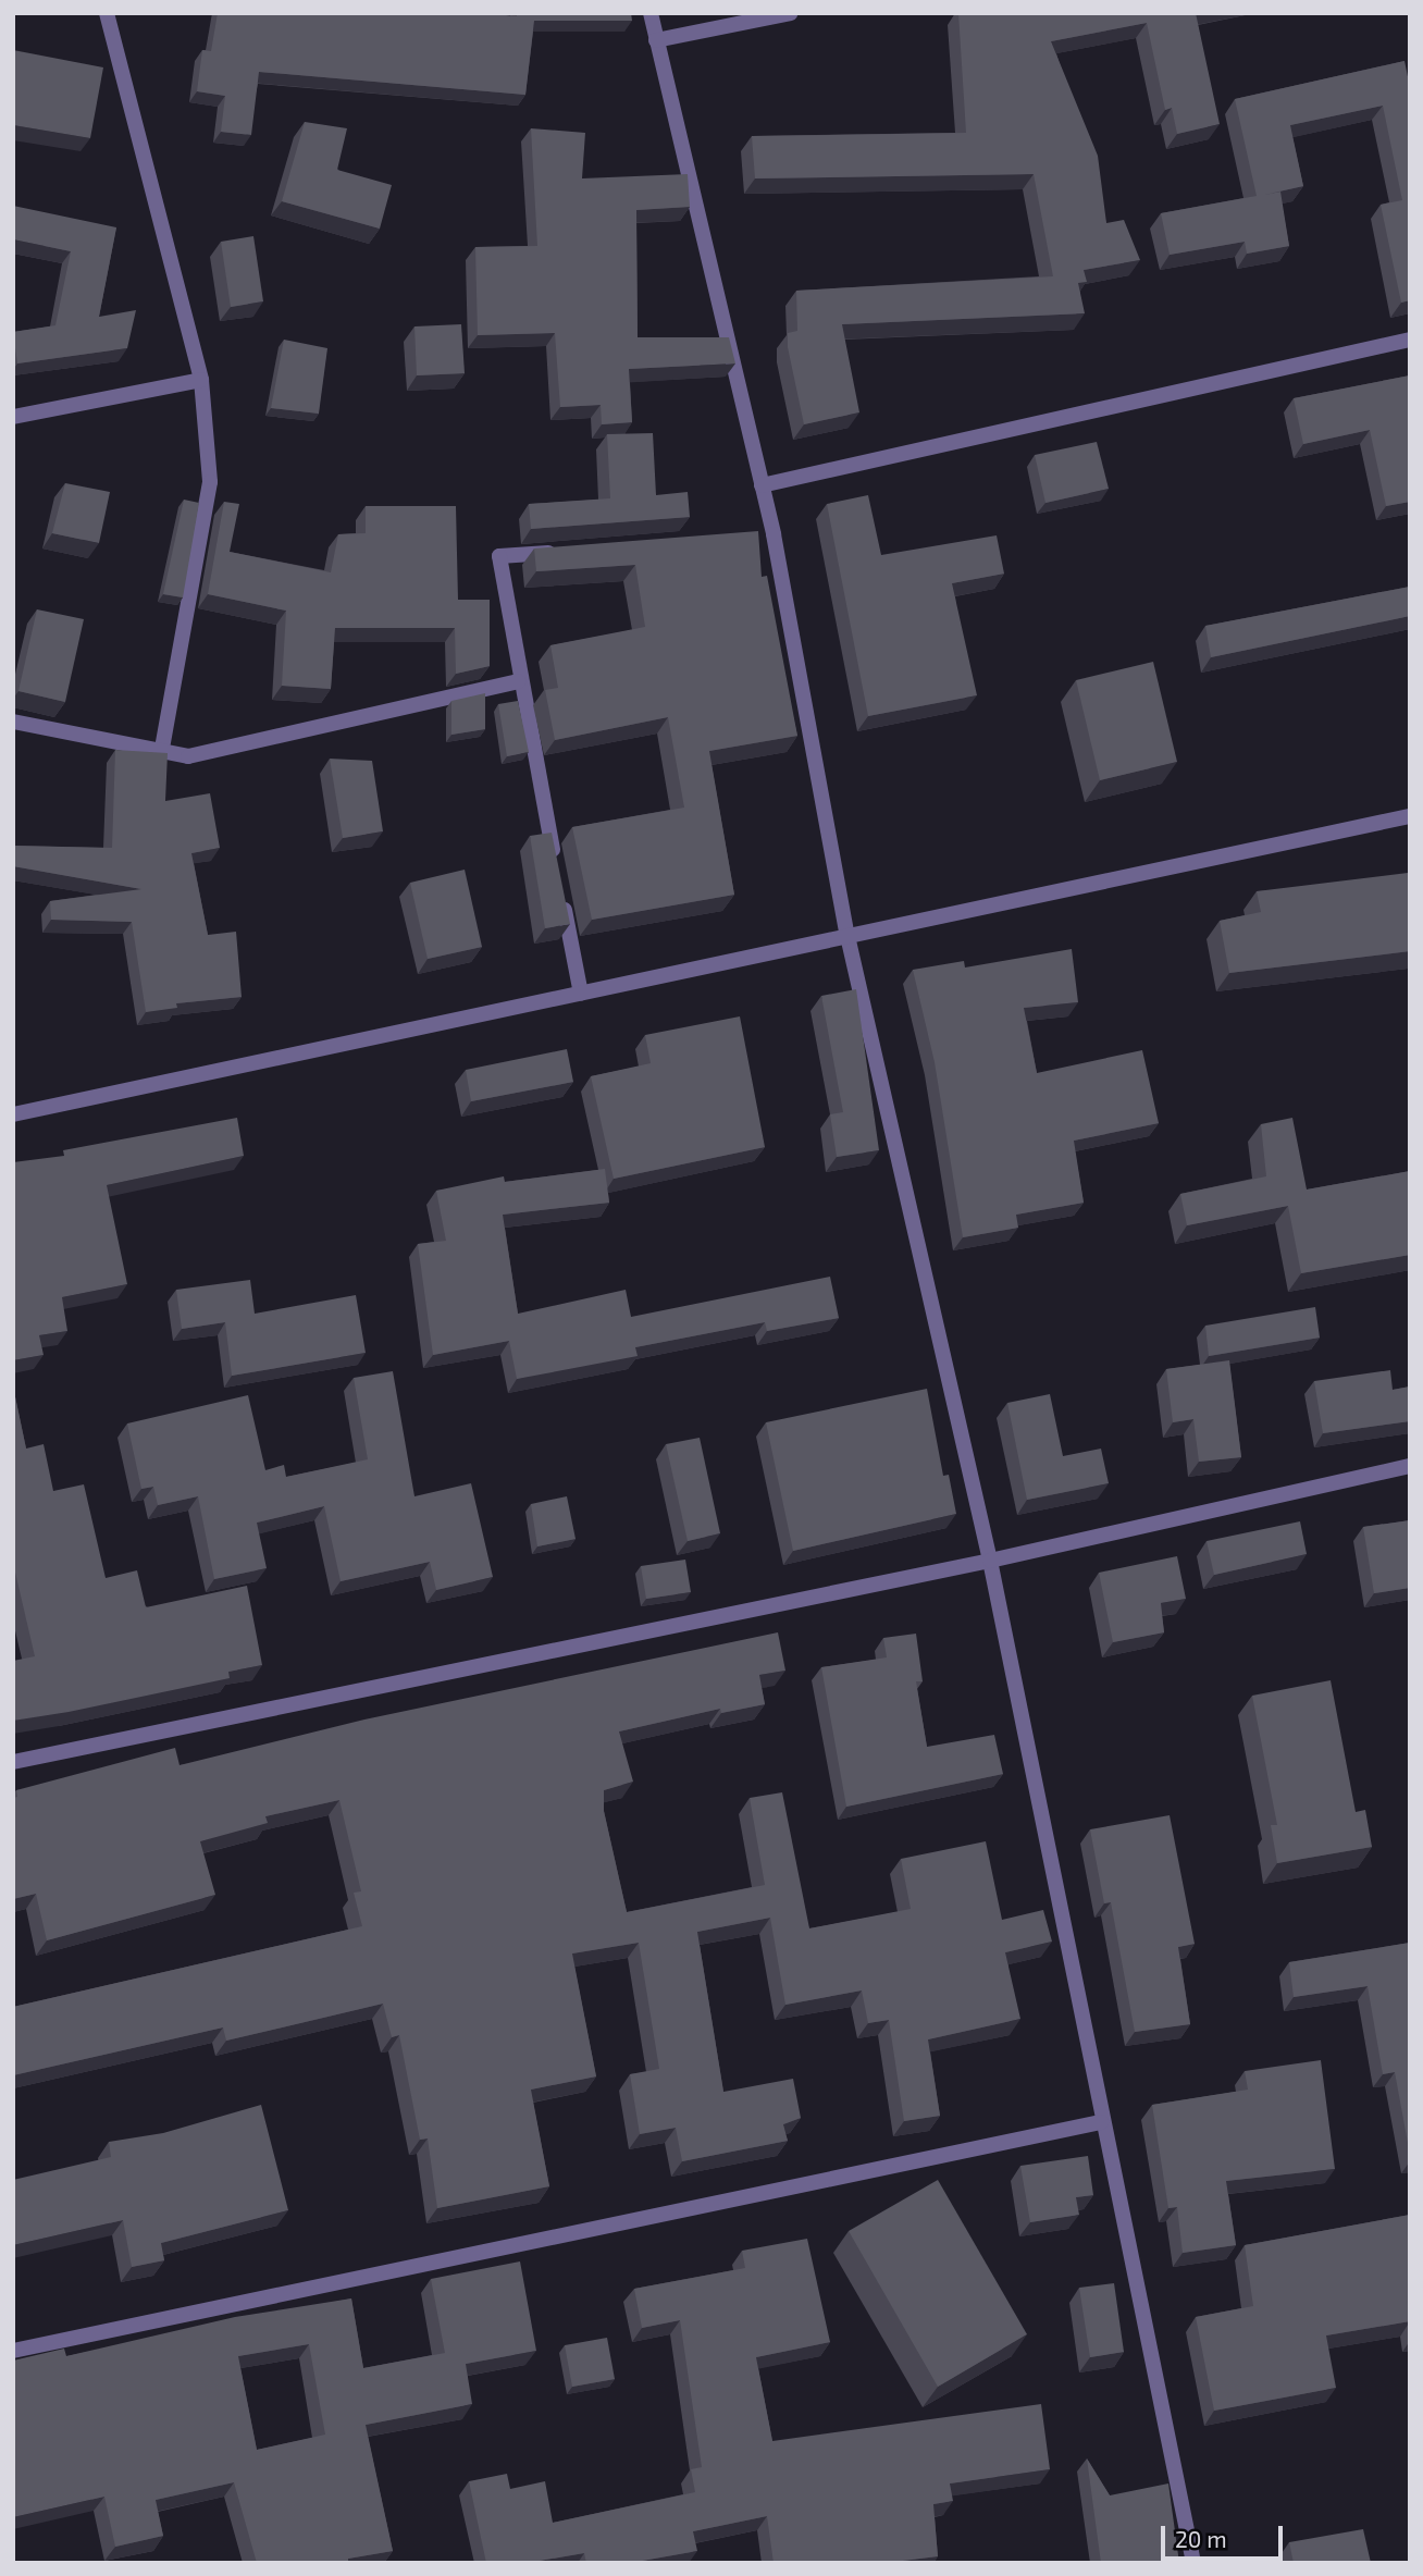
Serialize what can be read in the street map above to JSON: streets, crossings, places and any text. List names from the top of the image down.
{
  "scale_bar": "20 m"
}
